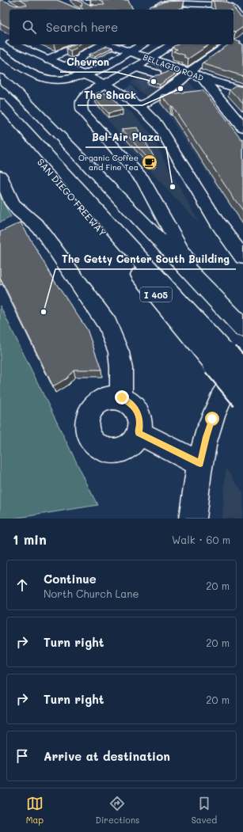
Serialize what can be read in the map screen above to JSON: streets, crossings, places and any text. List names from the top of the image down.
{
  "streets": {
    "main road": ["BELLAGIO ROAD", "SAN DIEGO FREEWAY", "I 405"]
  },
  "places": {
    "other": [
      "Chevron",
      "The Shack",
      "Bel-Air Plaza",
      "The Getty Center South Building"
    ],
    "cafe": ["Organic Coffee and Fine Tea"]
  },
  "page": {
    "search": "Search here",
    "heading": ["1 min", "Walk · 60 m"],
    "list": [
      ["Continue", "North Church Lane", "20 m"],
      ["Turn right", "20 m"],
      ["Turn right", "20 m"],
      "Arrive at destination"
    ],
    "nav": ["Map", "Directions", "Saved"]
  }
}
